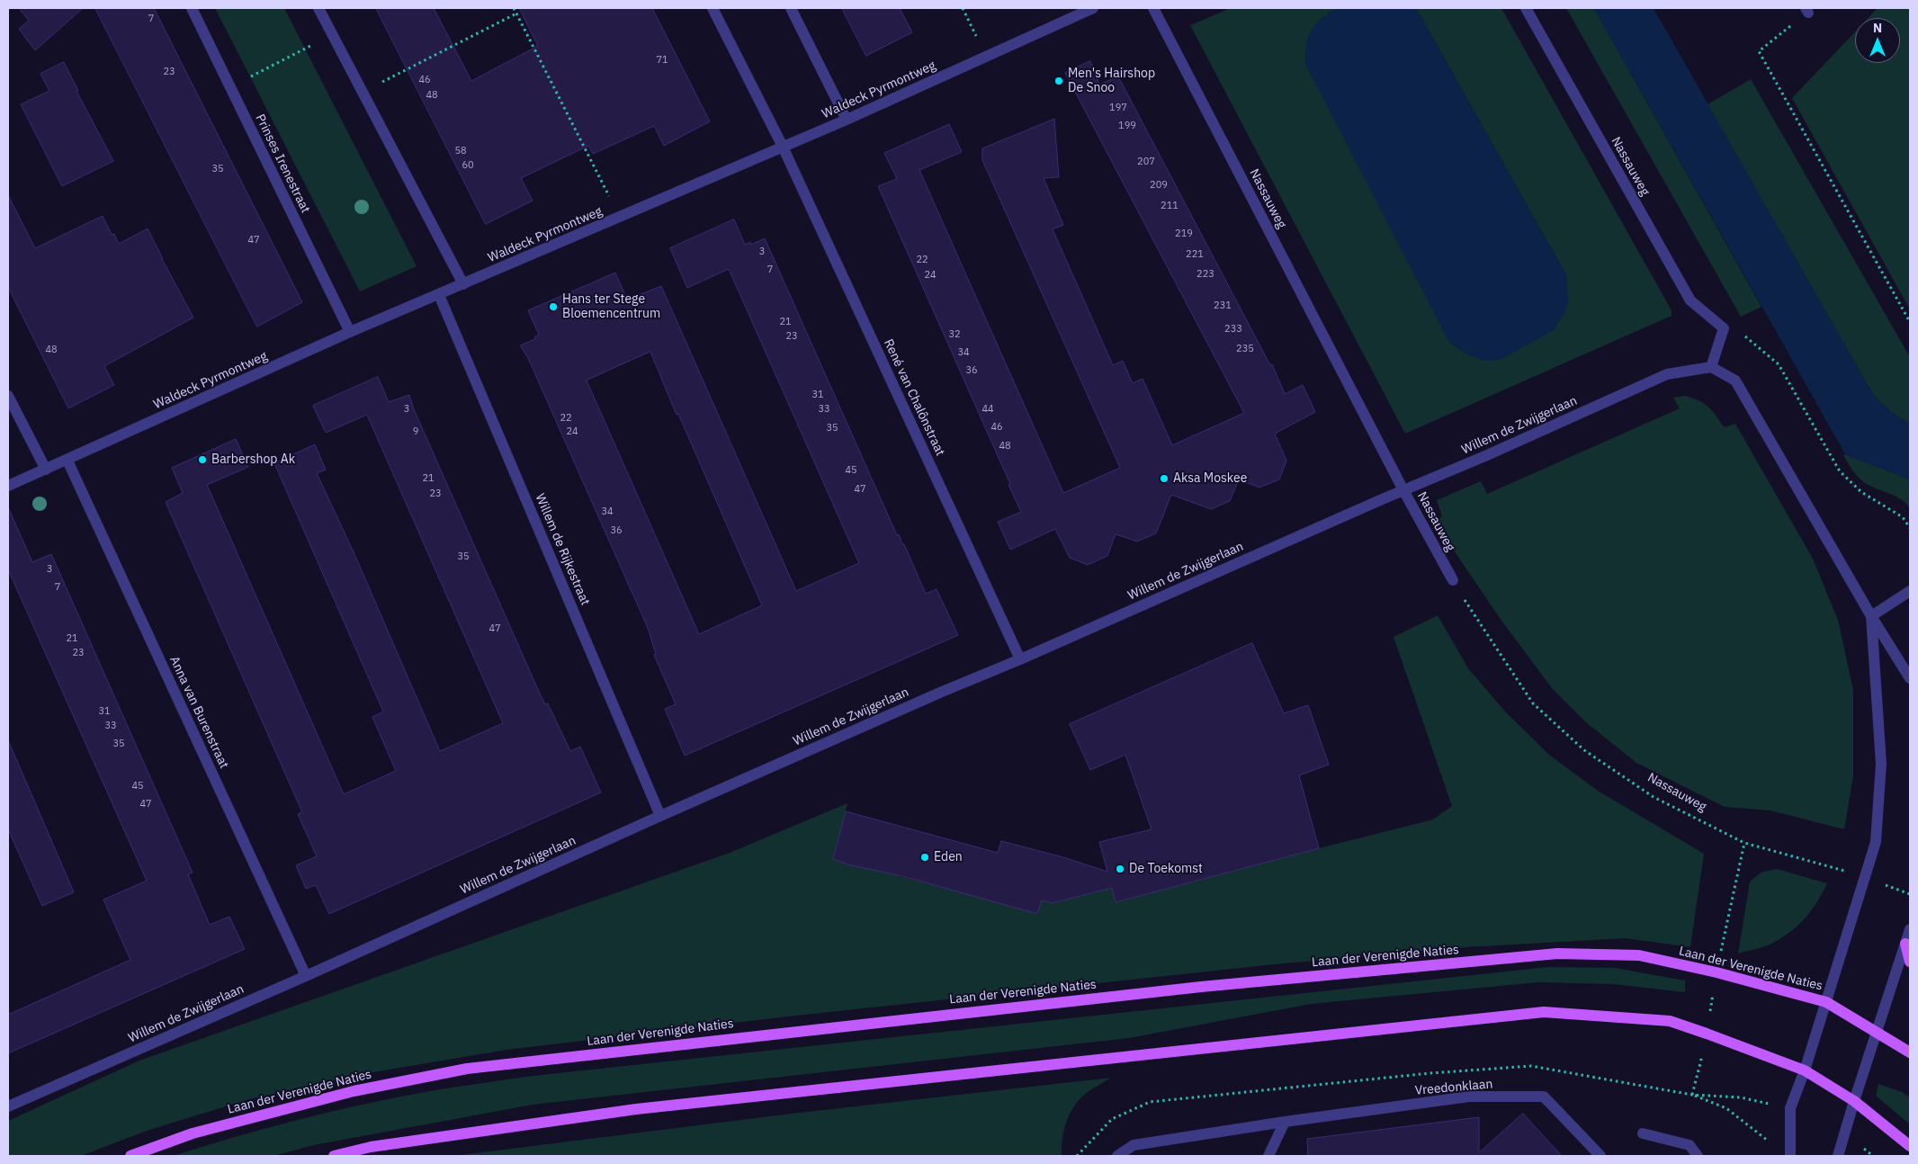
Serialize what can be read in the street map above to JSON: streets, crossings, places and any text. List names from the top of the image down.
{
  "streets": {
    "main road": ["Laan der Verenigde Naties"],
    "street": [
      "Waldeck Pyrmontweg",
      "Prinses Irenestraat",
      "Nassauweg",
      "René van Chalônstraat",
      "Willem de Zwijgerlaan",
      "Willem de Rijkestraat",
      "Anna van Burenstraat",
      "Vreedonklaan"
    ]
  },
  "crossings": [
    ["Waldeck Pyrmontweg", "Prinses Irenestraat"],
    ["Waldeck Pyrmontweg", "René van Chalônstraat"],
    ["Waldeck Pyrmontweg", "Willem de Rijkestraat"],
    ["Waldeck Pyrmontweg", "Anna van Burenstraat"],
    ["Nassauweg", "Willem de Zwijgerlaan"],
    ["René van Chalônstraat", "Willem de Zwijgerlaan"],
    ["Willem de Zwijgerlaan", "Willem de Rijkestraat"],
    ["Willem de Zwijgerlaan", "Anna van Burenstraat"]
  ],
  "places": [
    "Men's Hairshop De Snoo",
    "Hans ter Stege Bloemencentrum",
    "Barbershop Ak",
    "Aksa Moskee",
    "Eden",
    "De Toekomst"
  ],
  "house_numbers": [
    "7",
    "71",
    "23",
    "46",
    "48",
    "197",
    "199",
    "58",
    "207",
    "60",
    "35",
    "209",
    "211",
    "219",
    "47",
    "3",
    "221",
    "22",
    "7",
    "223",
    "24",
    "231",
    "21",
    "233",
    "32",
    "23",
    "235",
    "48",
    "34",
    "36",
    "31",
    "3",
    "33",
    "44",
    "22",
    "46",
    "35",
    "9",
    "24",
    "48",
    "45",
    "21",
    "47",
    "23",
    "34",
    "36",
    "35",
    "3",
    "7",
    "47",
    "21",
    "23",
    "31",
    "33",
    "35",
    "45",
    "47"
  ],
  "north": "top"
}
